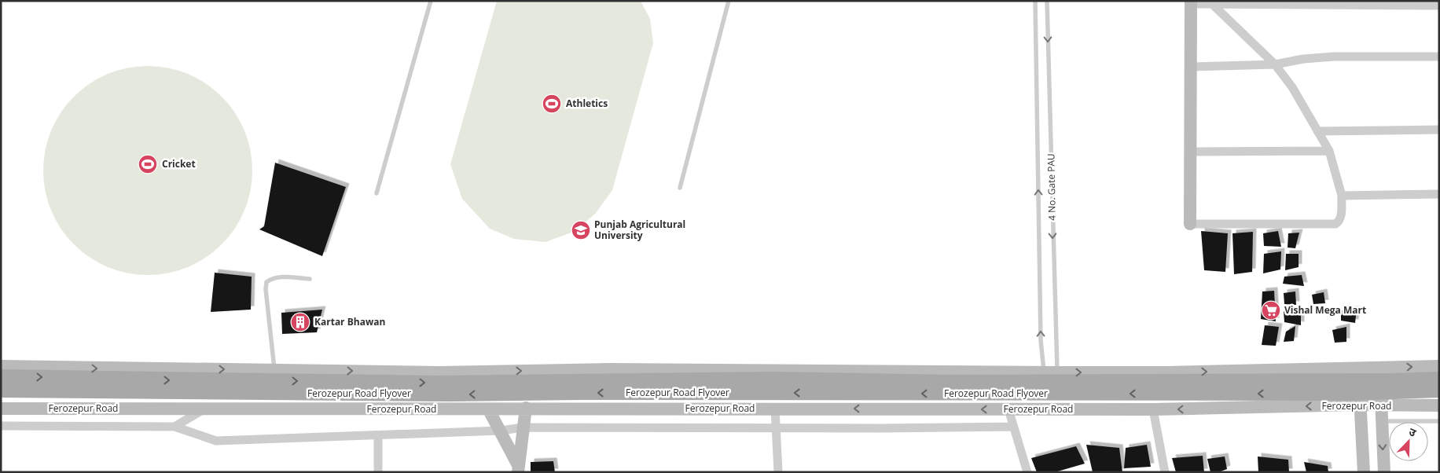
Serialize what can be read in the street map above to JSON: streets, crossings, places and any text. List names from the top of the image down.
{
  "streets": {
    "main road": ["Ferozepur Road Flyover", "Ferozepur Road"],
    "lane": ["4 No. Gate PAU"]
  },
  "crossings": [
    ["Ferozepur Road Flyover", "Ferozepur Road"]
  ],
  "places": {
    "sports": ["Athletics", "Cricket"],
    "school or university": ["Punjab Agricultural University"],
    "supermarket": ["Vishal Mega Mart"],
    "building": ["Kartar Bhawan"]
  },
  "north": "top right"
}
